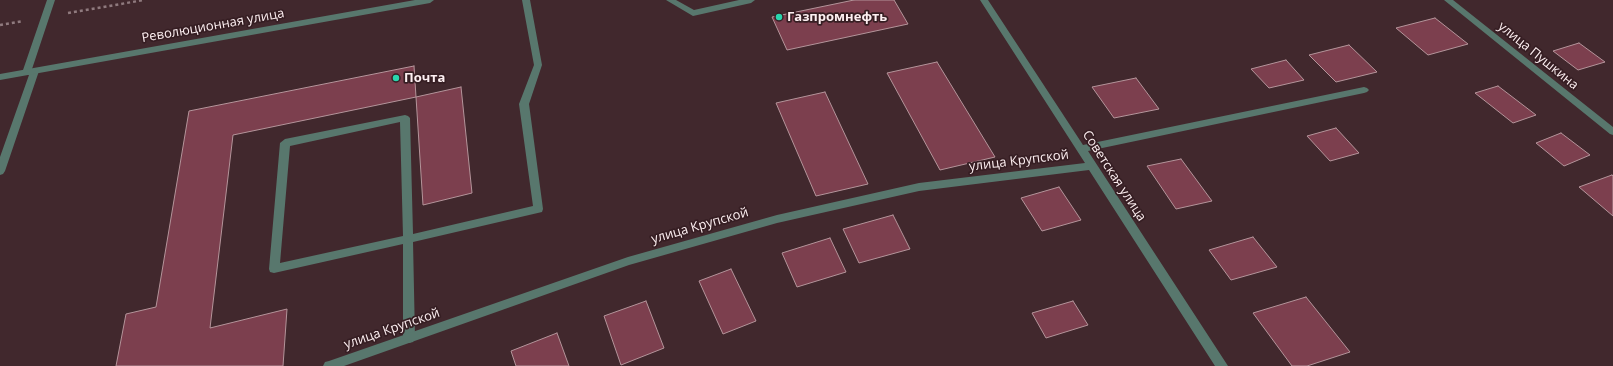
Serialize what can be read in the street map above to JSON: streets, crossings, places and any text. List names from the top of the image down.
{
  "streets": {
    "street": [
      "Революционная улица",
      "улица Пушкина",
      "улица Крупской",
      "Советская улица"
    ]
  },
  "crossings": [
    ["улица Крупской", "Советская улица"]
  ],
  "places": ["Газпромнефть", "Почта"]
}
